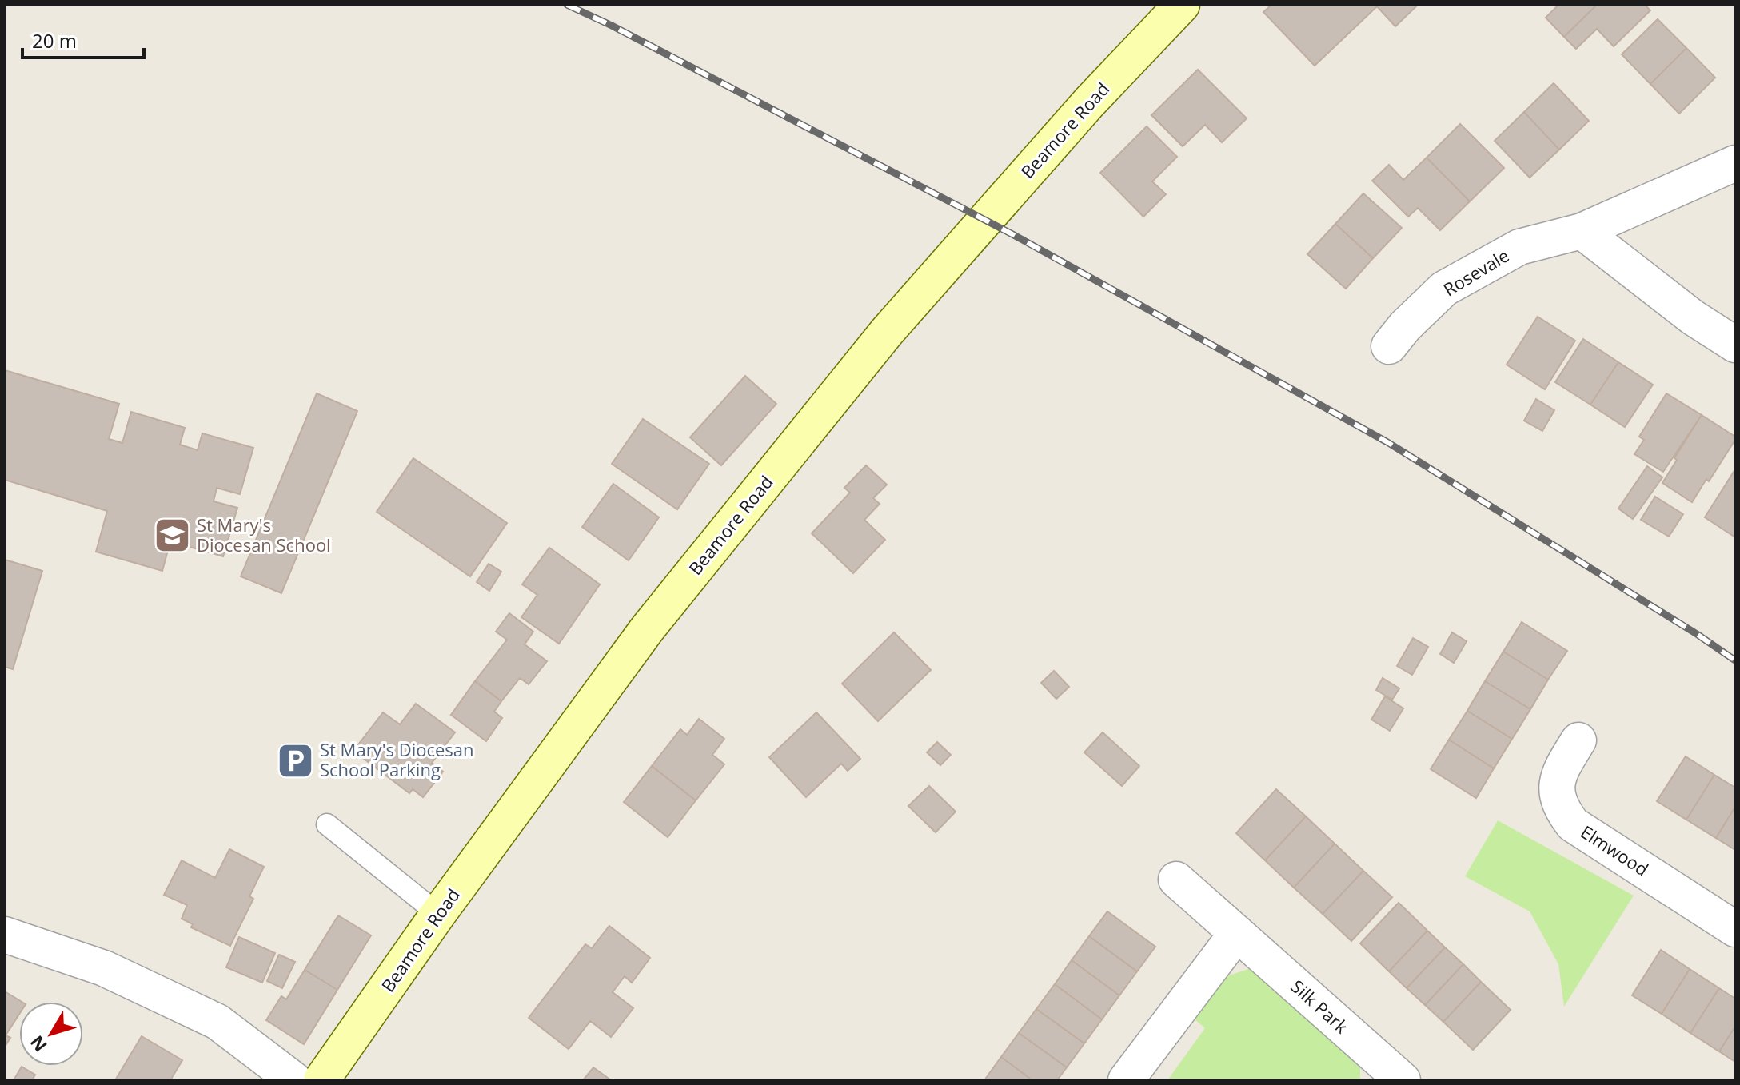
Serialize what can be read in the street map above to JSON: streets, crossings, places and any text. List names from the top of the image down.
{
  "streets": {
    "main road": ["Beamore Road"],
    "street": ["Rosevale", "Elmwood", "Silk Park"]
  },
  "places": {
    "school or university": ["St Mary's Diocesan School"],
    "parking": ["St Mary's Diocesan School Parking"]
  },
  "scale_bar": "20 m",
  "north": "bottom left"
}
